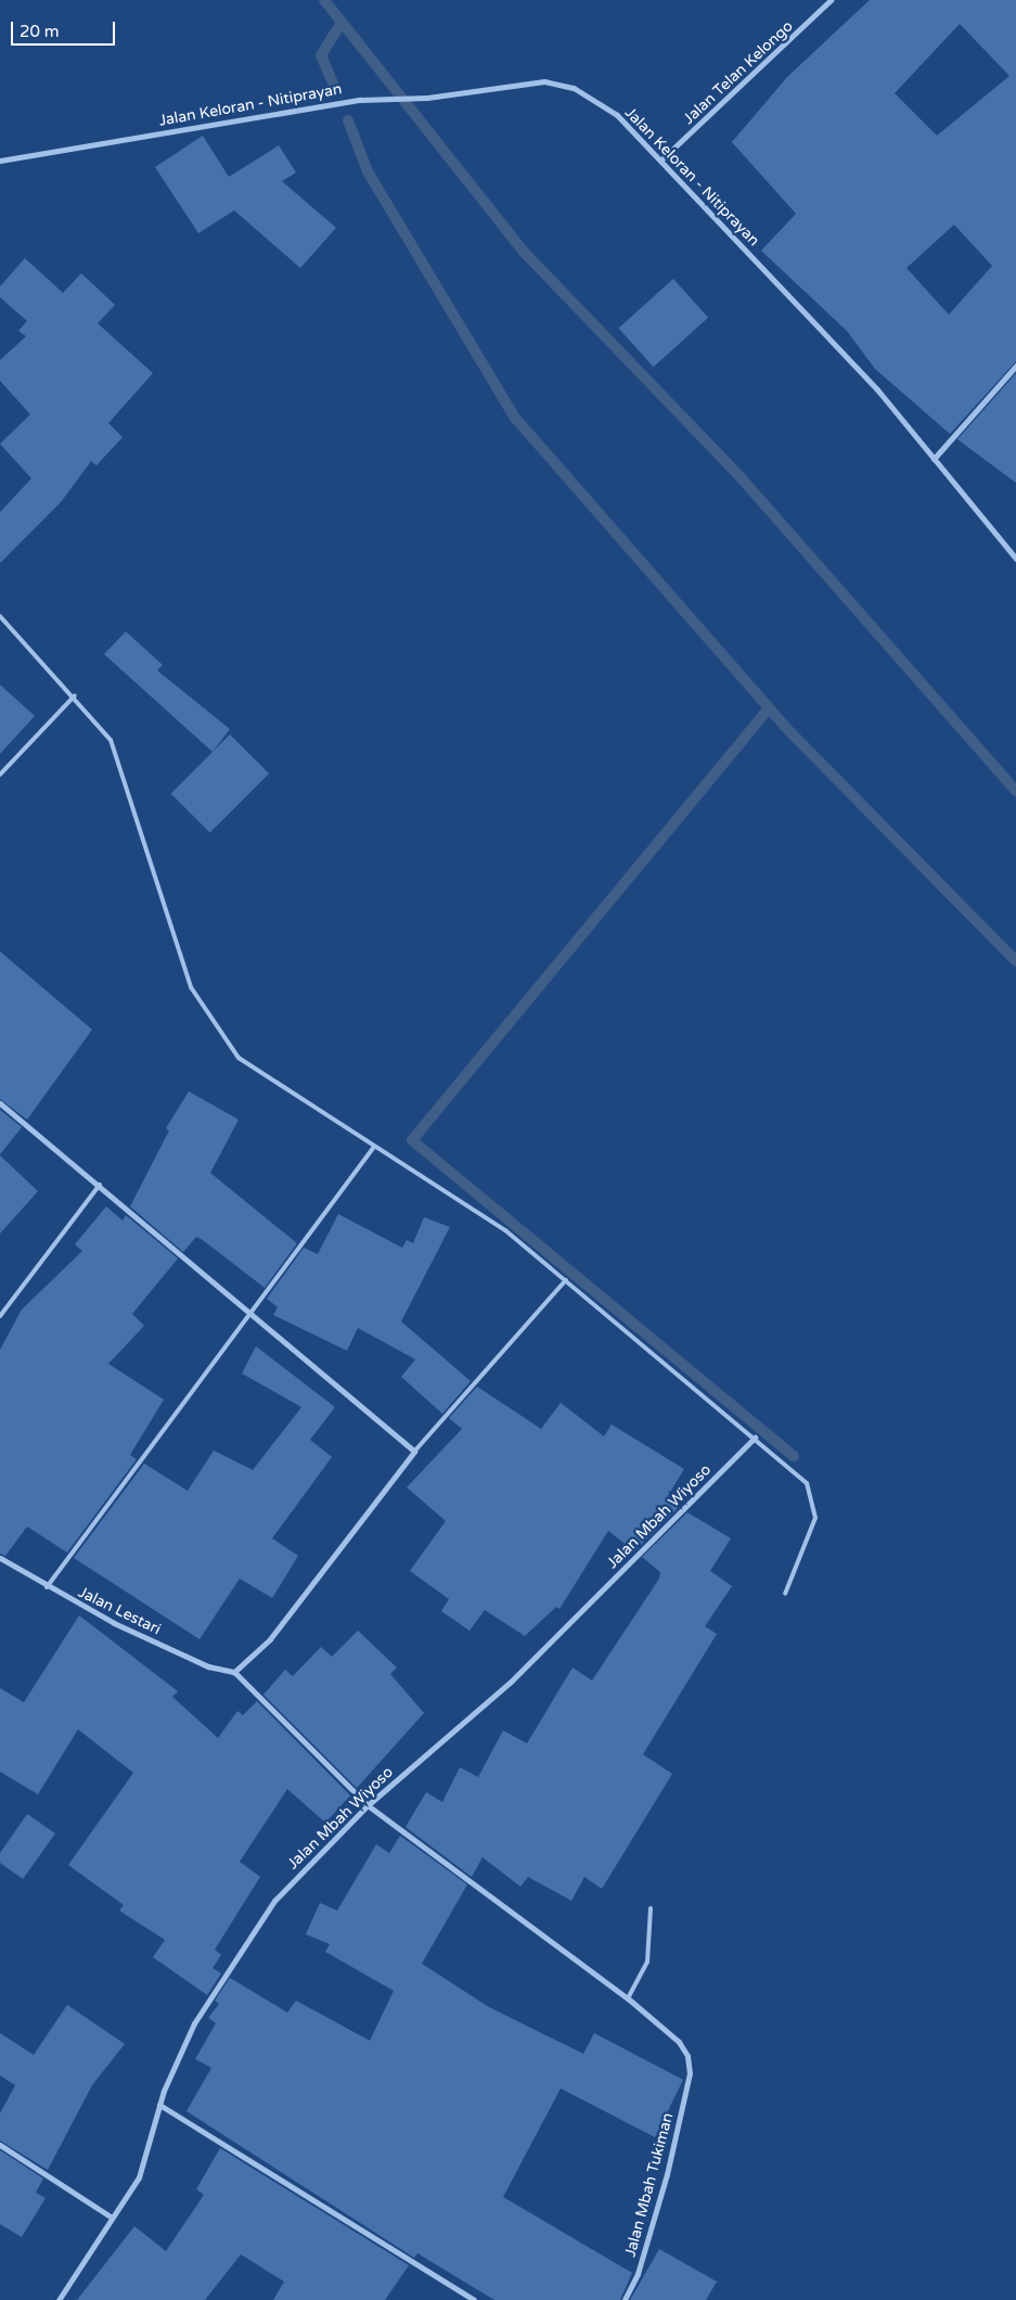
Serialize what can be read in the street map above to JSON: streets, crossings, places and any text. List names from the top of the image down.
{
  "streets": {
    "street": [
      "Jalan Telan Kelongo",
      "Jalan Keloran - Nitiprayan",
      "Jalan Mbah Wiyoso",
      "Jalan Lestari",
      "Jalan Mbah Tukiman"
    ]
  },
  "crossings": [
    ["Jalan Telan Kelongo", "Jalan Keloran - Nitiprayan"]
  ],
  "scale_bar": "20 m"
}
